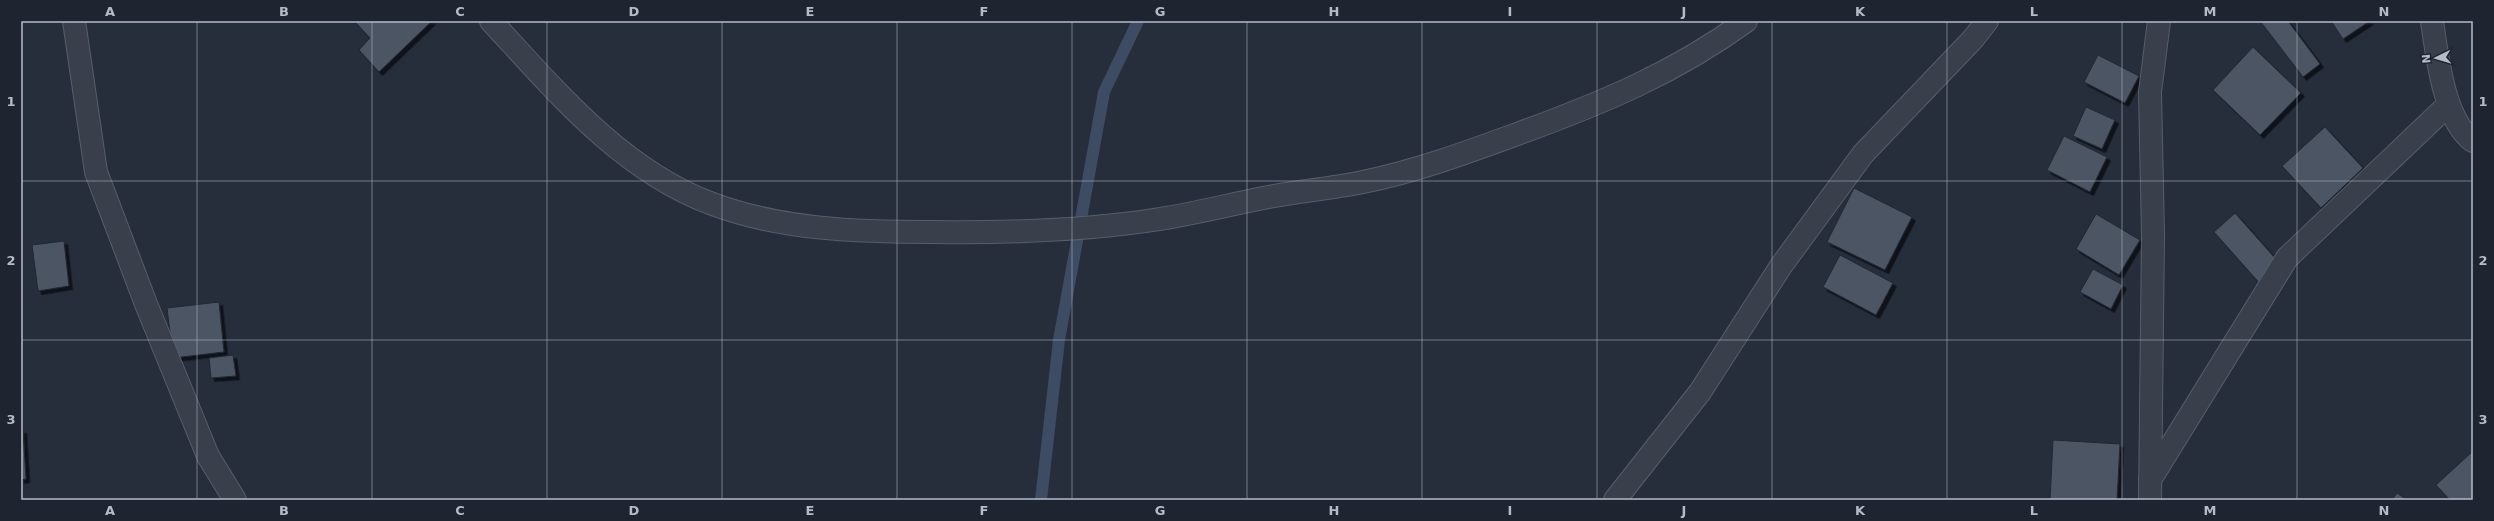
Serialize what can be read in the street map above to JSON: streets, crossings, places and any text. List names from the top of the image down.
{
  "north": "left",
  "grid": {
    "columns": [
      "A",
      "B",
      "C",
      "D",
      "E",
      "F",
      "G",
      "H",
      "I",
      "J",
      "K",
      "L",
      "M",
      "N"
    ],
    "rows": ["1", "2", "3"]
  }
}
